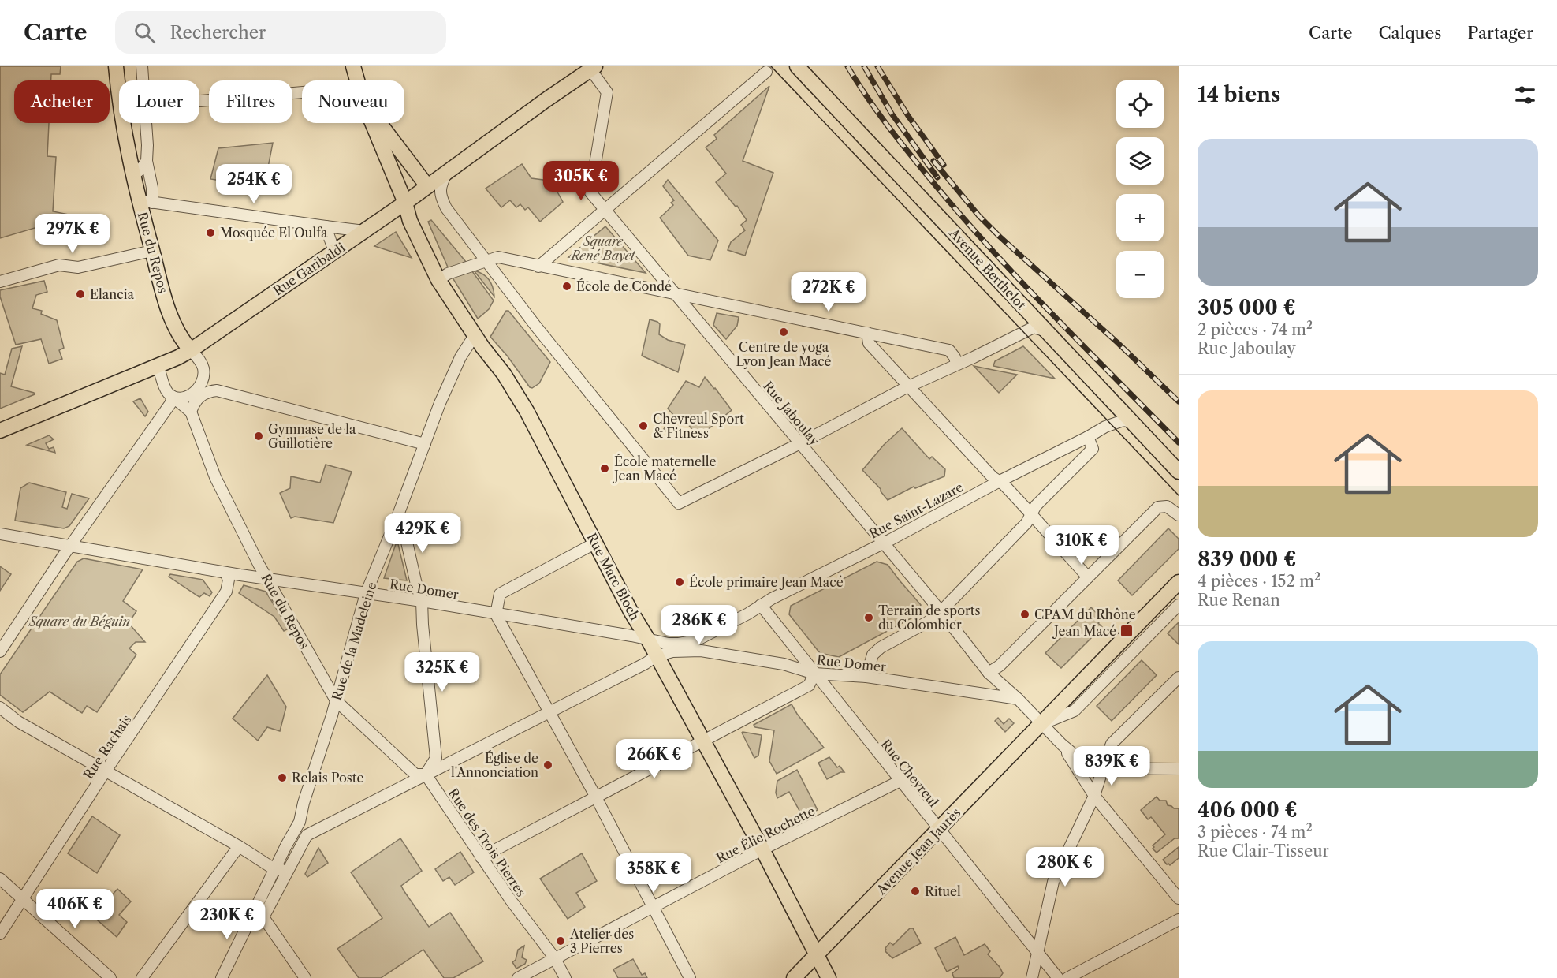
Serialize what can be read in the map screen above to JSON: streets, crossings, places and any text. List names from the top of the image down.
{
  "streets": {
    "main road": [
      "Rue du Repos",
      "Rue Garibaldi",
      "Avenue Berthelot",
      "Rue Marc Bloch",
      "Avenue Jean Jaurès"
    ],
    "street": [
      "Rue Jaboulay",
      "Rue Saint-Lazare",
      "Rue Domer",
      "Rue de la Madeleine",
      "Rue Rachais",
      "Rue Chevreul",
      "Rue Élie Rochette",
      "Rue des Trois Pierres"
    ]
  },
  "crossings": [
    ["Rue du Repos", "Rue Garibaldi"],
    ["Rue du Repos", "Rue Domer"],
    ["Rue du Repos", "Rue de la Madeleine"],
    ["Rue du Repos", "Rue des Trois Pierres"],
    ["Rue Garibaldi", "Rue Jaboulay"],
    ["Avenue Berthelot", "Rue Saint-Lazare"],
    ["Rue Jaboulay", "Rue Saint-Lazare"],
    ["Rue Jaboulay", "Rue Domer"],
    ["Rue Jaboulay", "Avenue Jean Jaurès"],
    ["Rue Saint-Lazare", "Rue Marc Bloch"],
    ["Rue Saint-Lazare", "Rue Domer"],
    ["Rue Saint-Lazare", "Rue Chevreul"],
    ["Rue Marc Bloch", "Rue Domer"],
    ["Rue Marc Bloch", "Rue de la Madeleine"],
    ["Rue Marc Bloch", "Rue Élie Rochette"],
    ["Rue Marc Bloch", "Avenue Jean Jaurès"],
    ["Rue Domer", "Rue de la Madeleine"],
    ["Rue Domer", "Rue Rachais"],
    ["Rue Domer", "Rue Chevreul"],
    ["Rue Chevreul", "Rue Élie Rochette"],
    ["Rue Chevreul", "Avenue Jean Jaurès"],
    ["Rue Élie Rochette", "Rue des Trois Pierres"]
  ],
  "parks": ["Square René Bayet", "Square du Béguin"],
  "places": {
    "other": [
      "Mosquée El Oulfa",
      "École de Condé",
      "Elancia",
      "Centre de yoga Lyon Jean Macé",
      "Chevreul Sport & Fitness",
      "Gymnase de la Guillotière",
      "École maternelle Jean Macé",
      "École primaire Jean Macé",
      "CPAM du Rhône",
      "Terrain de sports du Colombier",
      "Église de l'Annonciation",
      "Relais Poste",
      "Rituel",
      "Atelier des 3 Pierres"
    ],
    "transit": ["Jean Macé"]
  },
  "page": {
    "header": "Carte",
    "search": "Rechercher",
    "nav": ["Carte", "Calques", "Partager"],
    "heading": "14 biens",
    "map_buttons": ["+", "−"],
    "chip": [
      "Acheter",
      "Louer",
      "Filtres",
      "Nouveau"
    ],
    "list": [
      {
        "name": "305 000 €",
        "note": "2 pièces · 74 m² · Rue Jaboulay"
      },
      {
        "name": "839 000 €",
        "note": "4 pièces · 152 m² · Rue Renan"
      },
      {
        "name": "406 000 €",
        "note": "3 pièces · 74 m² · Rue Clair-Tisseur"
      }
    ],
    "price": [
      "305K €",
      "254K €",
      "297K €",
      "272K €",
      "429K €",
      "310K €",
      "286K €",
      "325K €",
      "266K €",
      "839K €",
      "280K €",
      "358K €",
      "406K €",
      "230K €"
    ]
  }
}
